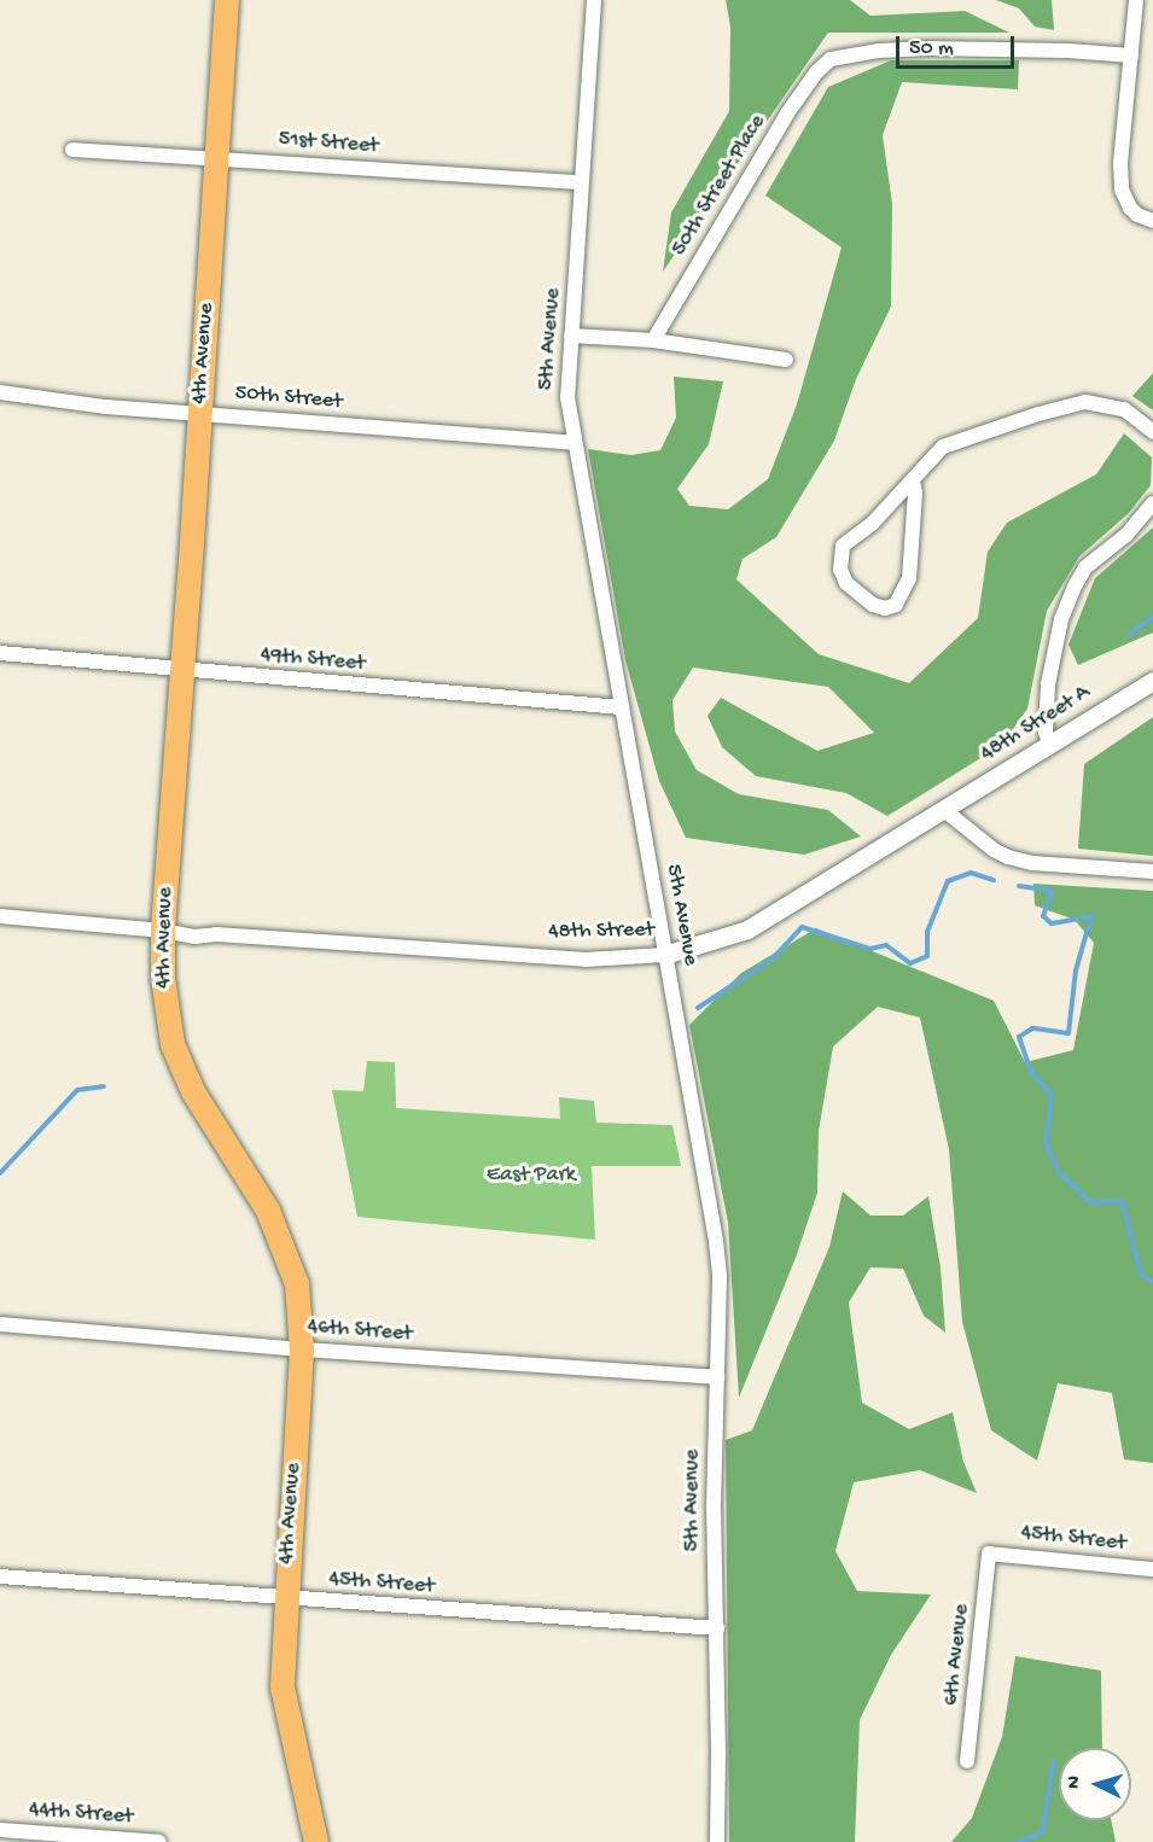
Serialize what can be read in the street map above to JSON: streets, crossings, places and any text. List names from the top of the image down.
{
  "streets": {
    "main road": ["4th Avenue"],
    "street": [
      "51st Street",
      "50th Street Place",
      "5th Avenue",
      "50th Street",
      "49th Street",
      "48th Street A",
      "48th Street",
      "46th Street",
      "45th Street",
      "6th Avenue",
      "44th Street"
    ]
  },
  "crossings": [
    ["51st Street", "5th Avenue"],
    ["51st Street", "4th Avenue"],
    ["5th Avenue", "50th Street"],
    ["5th Avenue", "49th Street"],
    ["5th Avenue", "48th Street"],
    ["5th Avenue", "46th Street"],
    ["5th Avenue", "45th Street"],
    ["4th Avenue", "50th Street"],
    ["4th Avenue", "49th Street"],
    ["4th Avenue", "48th Street"],
    ["4th Avenue", "46th Street"],
    ["4th Avenue", "45th Street"],
    ["48th Street A", "48th Street"],
    ["45th Street", "6th Avenue"]
  ],
  "parks": ["East Park"],
  "scale_bar": "50 m",
  "north": "left"
}
